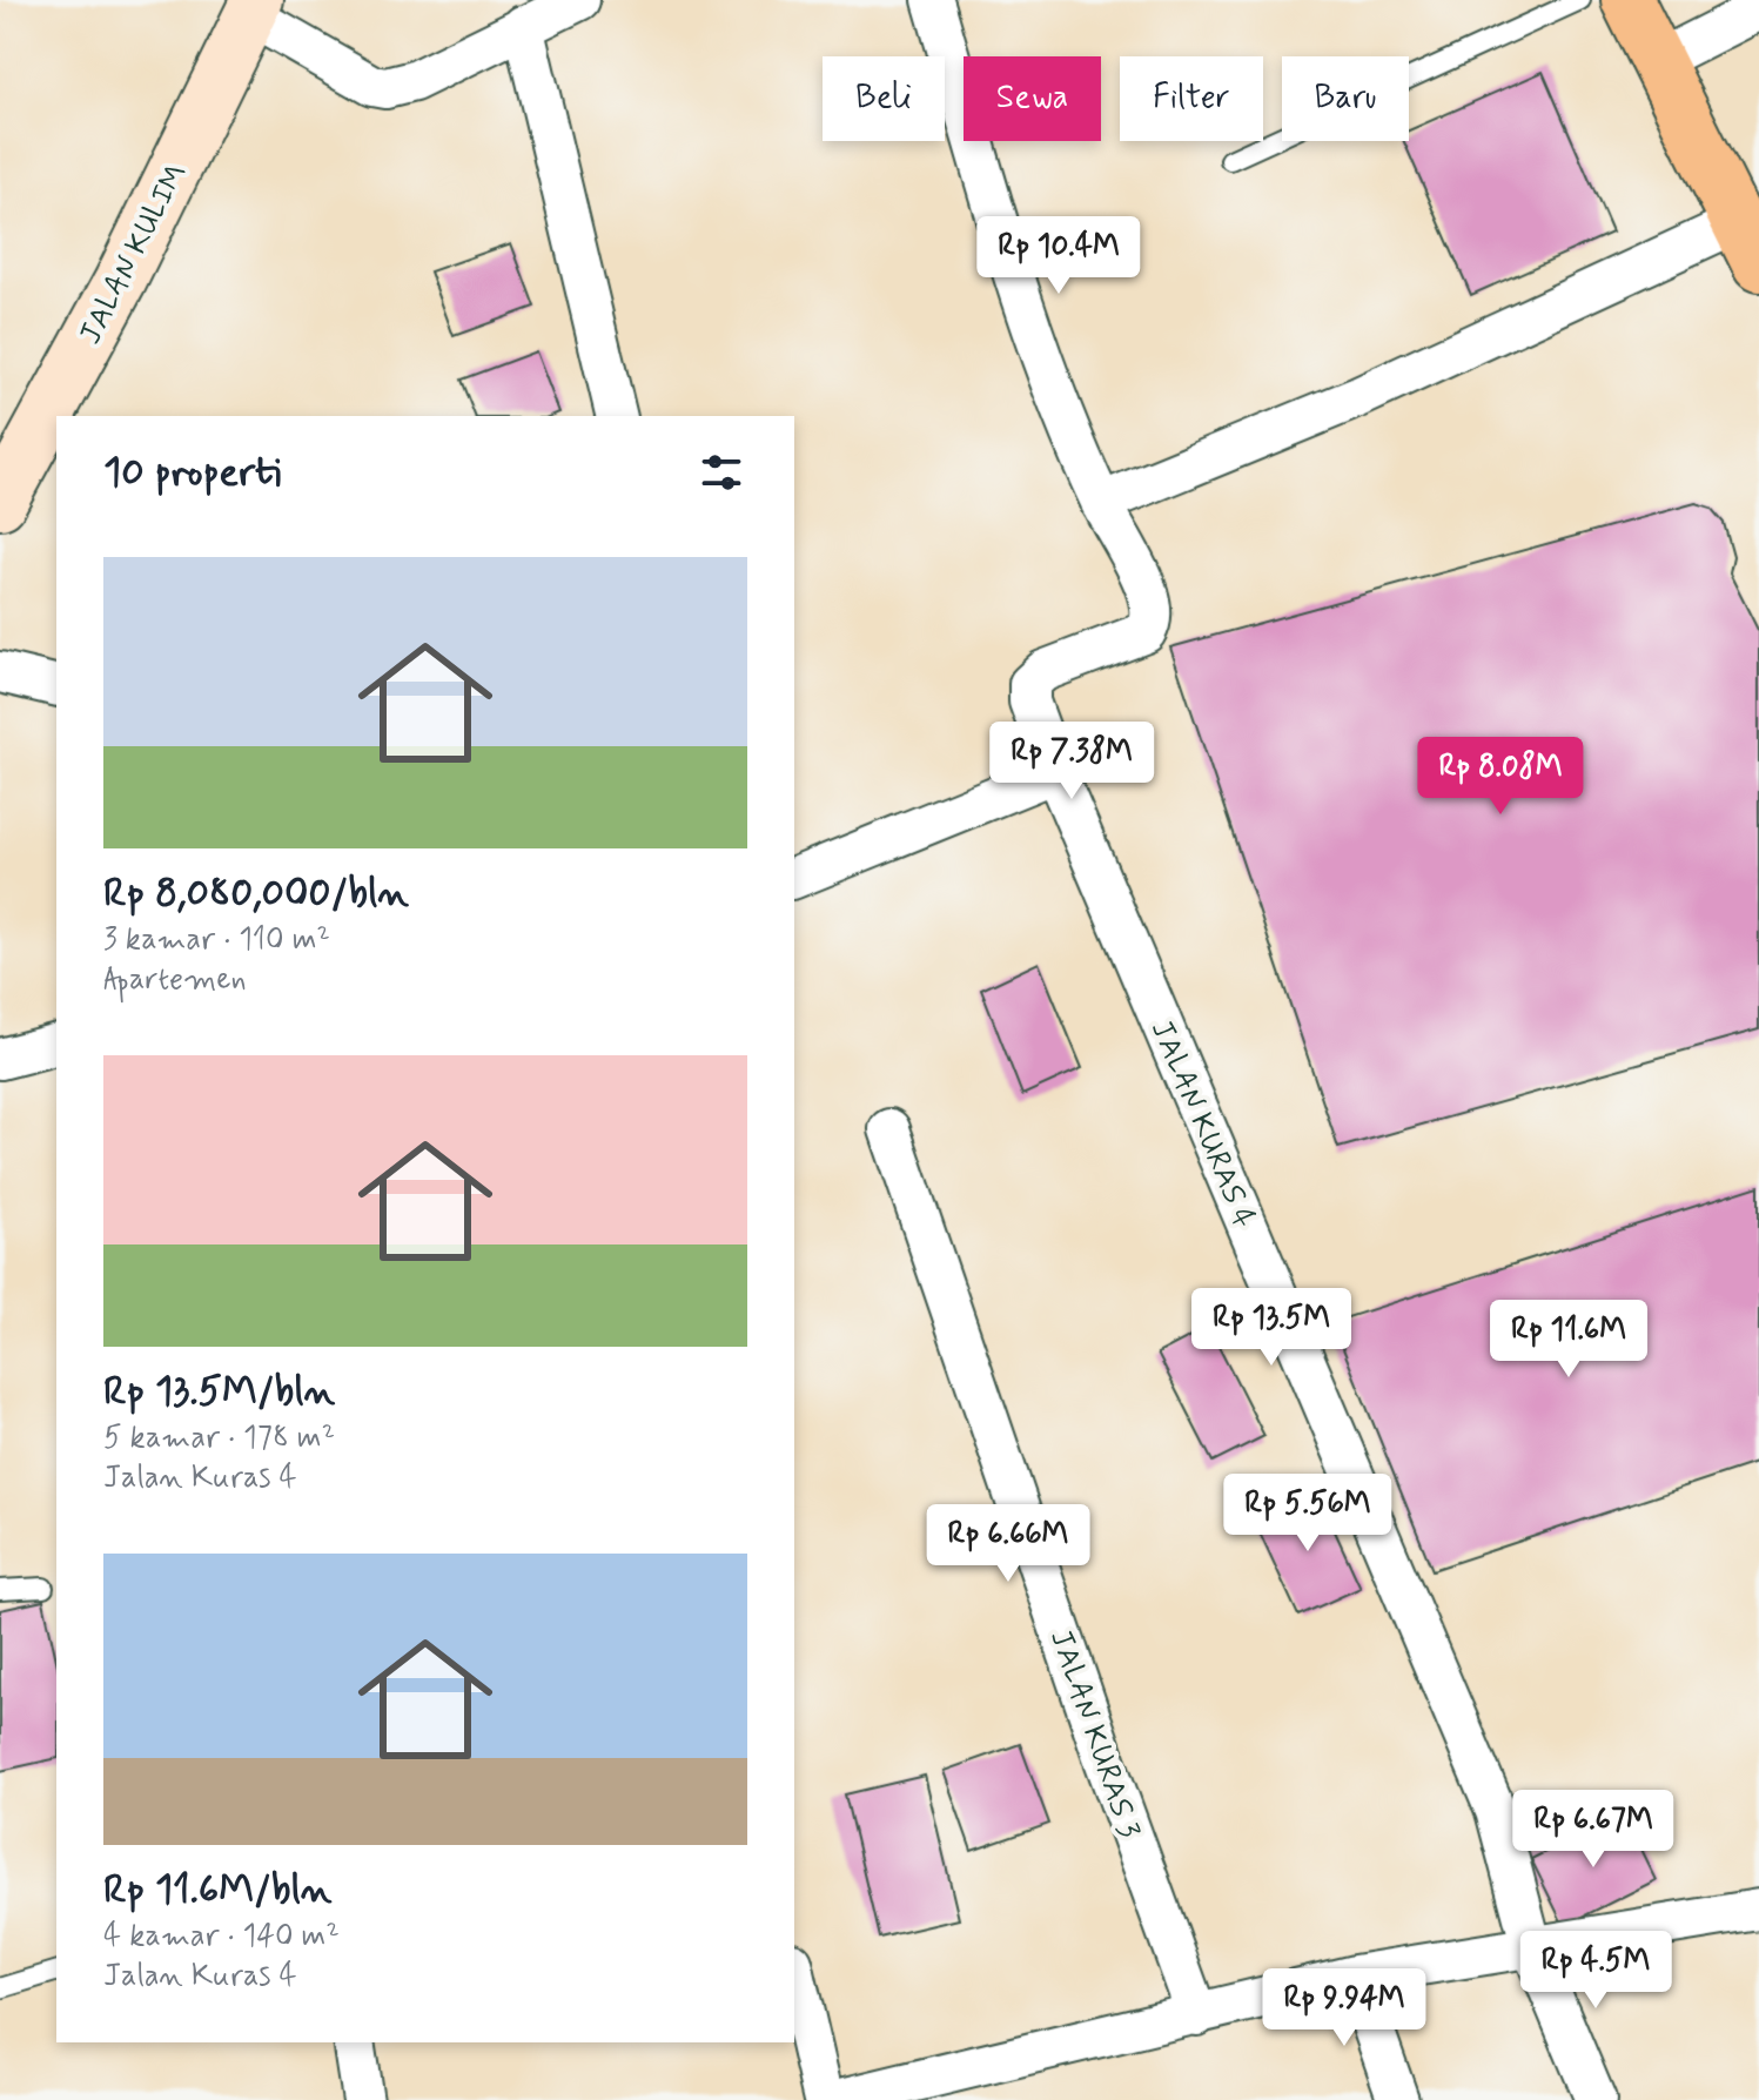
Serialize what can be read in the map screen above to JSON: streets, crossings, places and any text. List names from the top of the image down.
{
  "streets": {
    "street": ["JALAN KULIM", "JALAN KURAS 4", "JALAN KURAS 3"]
  },
  "page": {
    "chip": [
      "Beli",
      "Sewa",
      "Filter",
      "Baru"
    ],
    "price": [
      "Rp 10.4M",
      "Rp 7.38M",
      "Rp 8.08M",
      "Rp 13.5M",
      "Rp 11.6M",
      "Rp 5.56M",
      "Rp 6.66M",
      "Rp 6.67M",
      "Rp 4.5M",
      "Rp 9.94M"
    ],
    "heading": "10 properti",
    "list": [
      {
        "name": "Rp 8,080,000/bln",
        "note": "3 kamar · 110 m² · Apartemen"
      },
      {
        "name": "Rp 13.5M/bln",
        "note": "5 kamar · 178 m² · Jalan Kuras 4"
      },
      {
        "name": "Rp 11.6M/bln",
        "note": "4 kamar · 140 m² · Jalan Kuras 4"
      }
    ]
  }
}
